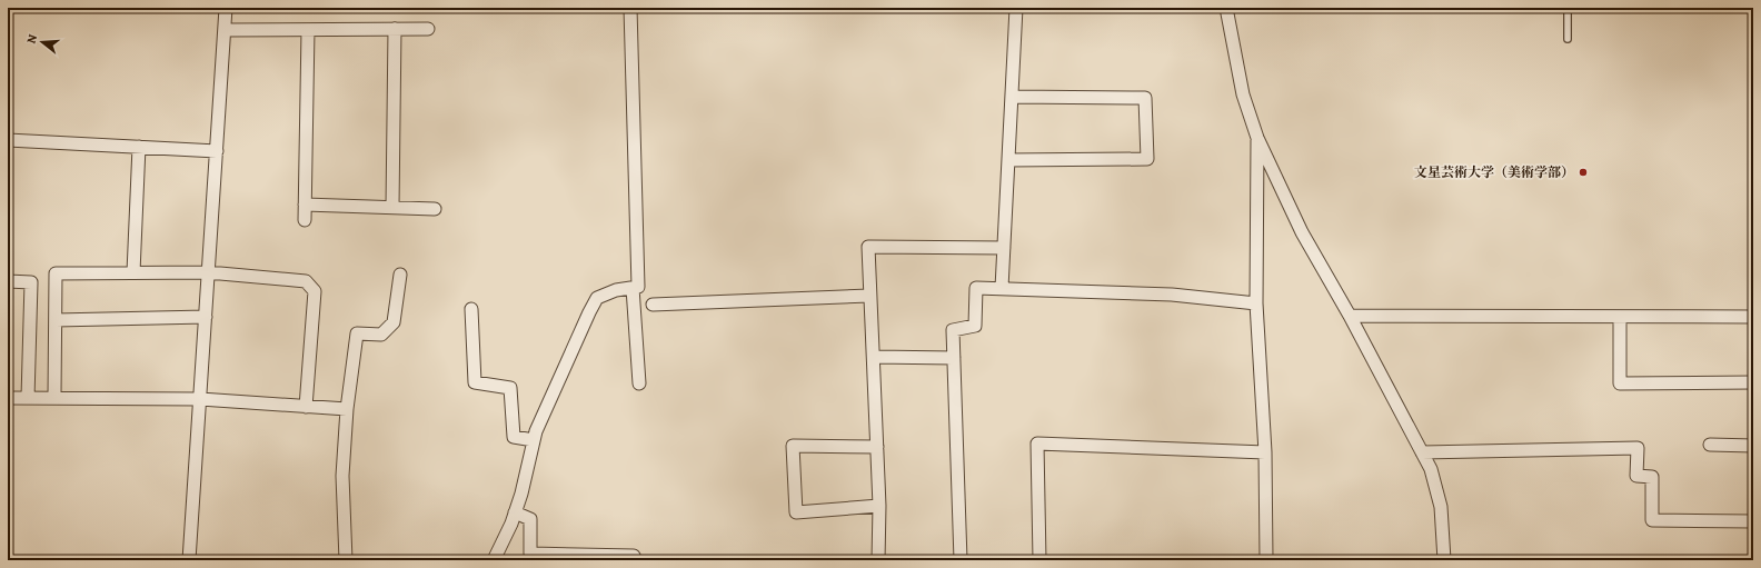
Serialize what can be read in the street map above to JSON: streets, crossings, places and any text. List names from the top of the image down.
{
  "places": ["文星芸術大学（美術学部）"],
  "north": "left"
}
